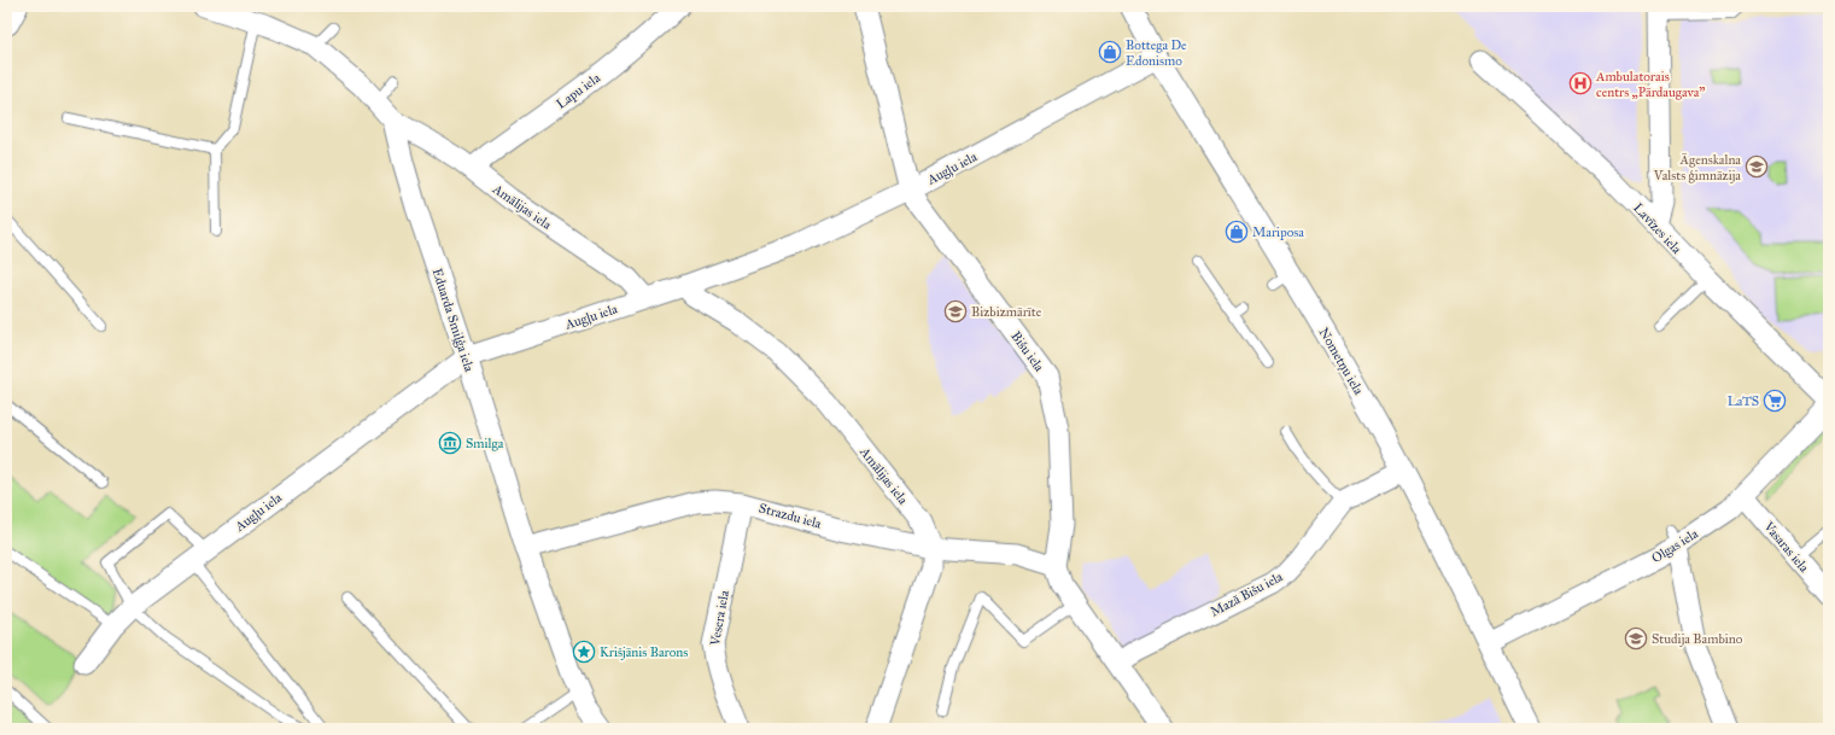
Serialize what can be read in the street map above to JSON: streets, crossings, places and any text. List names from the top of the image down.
{
  "streets": {
    "street": [
      "Lapu iela",
      "Augļu iela",
      "Amālijas iela",
      "Lavīzes iela",
      "Eduarda Smiļģa iela",
      "Bišu iela",
      "Nometņu iela",
      "Strazdu iela",
      "Olgas iela",
      "Vasaras iela",
      "Mazā Bišu iela",
      "Vesera iela"
    ]
  },
  "crossings": [
    ["Lapu iela", "Amālijas iela"],
    ["Augļu iela", "Amālijas iela"],
    ["Augļu iela", "Eduarda Smiļģa iela"],
    ["Augļu iela", "Bišu iela"],
    ["Augļu iela", "Nometņu iela"],
    ["Amālijas iela", "Eduarda Smiļģa iela"],
    ["Amālijas iela", "Strazdu iela"],
    ["Eduarda Smiļģa iela", "Strazdu iela"],
    ["Bišu iela", "Strazdu iela"],
    ["Nometņu iela", "Olgas iela"],
    ["Nometņu iela", "Mazā Bišu iela"],
    ["Strazdu iela", "Vesera iela"],
    ["Olgas iela", "Vasaras iela"]
  ],
  "places": {
    "shop": ["Bottega De Edonismo", "Mariposa"],
    "hospital": ["Ambulatorais centrs „Pārdaugava”"],
    "school or university": ["Āgenskalna Valsts ģimnāzija", "Bizbizmārīte", "Studija Bambino"],
    "supermarket": ["LaTS"],
    "museum": ["Smilga"],
    "place": ["Krišjānis Barons"]
  }
}
